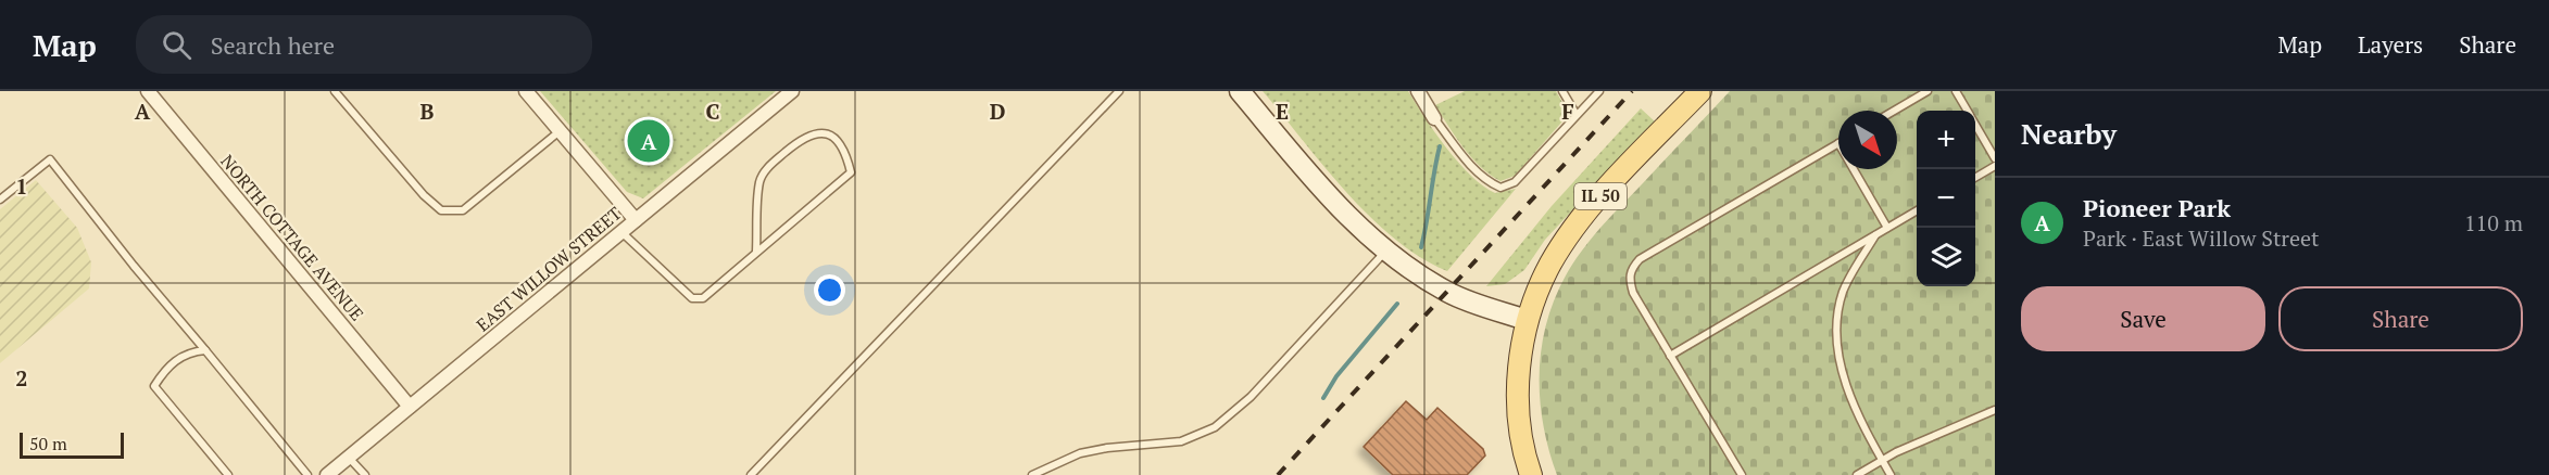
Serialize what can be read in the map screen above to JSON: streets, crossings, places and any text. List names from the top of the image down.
{
  "streets": {
    "main road": ["IL 50"],
    "street": ["NORTH COTTAGE AVENUE", "EAST WILLOW STREET"]
  },
  "crossings": [
    ["NORTH COTTAGE AVENUE", "EAST WILLOW STREET"]
  ],
  "scale_bar": "50 m",
  "north": "bottom right",
  "page": {
    "header": "Map",
    "search": "Search here",
    "nav": ["Map", "Layers", "Share"],
    "heading": "Nearby",
    "map_buttons": ["+", "−"],
    "pins": "A",
    "list": [
      {
        "mark": "A",
        "name": "Pioneer Park",
        "note": "Park · East Willow Street",
        "value": "110 m"
      }
    ],
    "buttons": ["Save", "Share"],
    "scale": "50 m"
  },
  "grid": {
    "columns": [
      "A",
      "B",
      "C",
      "D",
      "E",
      "F"
    ],
    "rows": ["1", "2"]
  }
}
